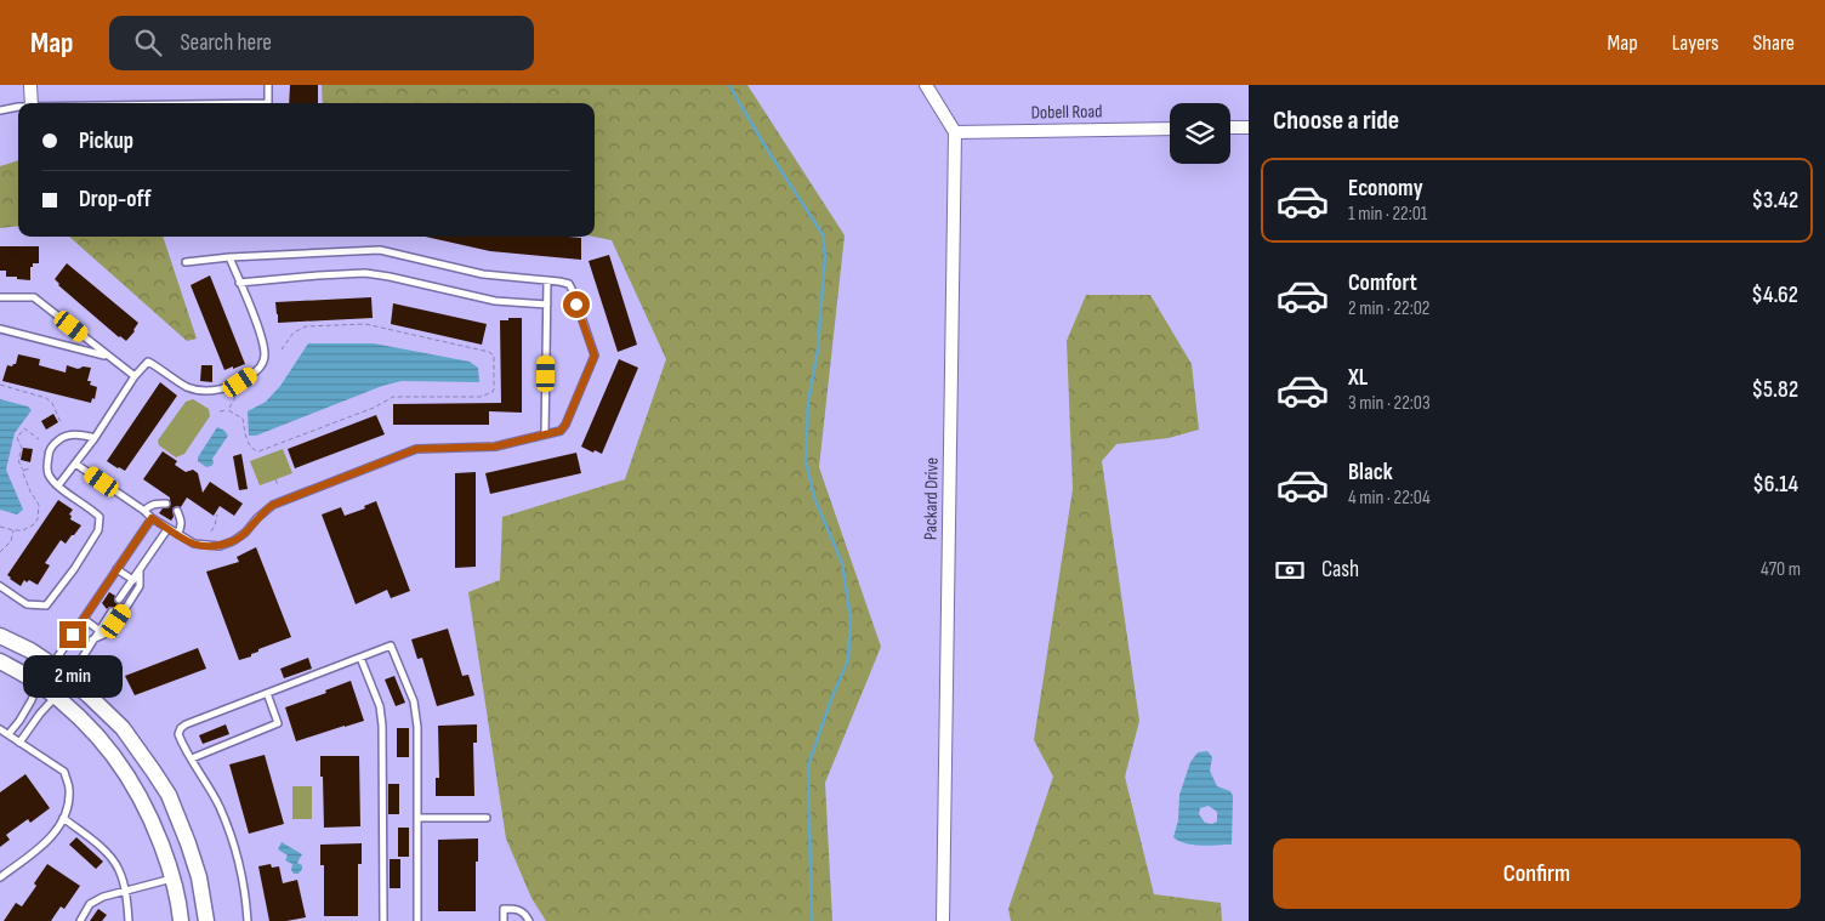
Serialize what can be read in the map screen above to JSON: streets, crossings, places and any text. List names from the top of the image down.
{
  "streets": {
    "street": ["Dobell Road", "Packard Drive"]
  },
  "crossings": [
    ["Dobell Road", "Packard Drive"]
  ],
  "page": {
    "header": "Map",
    "search": "Search here",
    "nav": ["Map", "Layers", "Share"],
    "heading": "Choose a ride",
    "banner": ["Pickup", "Drop-off"],
    "list": [
      {
        "name": "Economy",
        "note": "1 min · 22:01",
        "value": "$3.42"
      },
      {
        "name": "Comfort",
        "note": "2 min · 22:02",
        "value": "$4.62"
      },
      {
        "name": "XL",
        "note": "3 min · 22:03",
        "value": "$5.82"
      },
      {
        "name": "Black",
        "note": "4 min · 22:04",
        "value": "$6.14"
      }
    ],
    "pay": ["Cash", "470 m"],
    "bubble": "2 min",
    "buttons": "Confirm"
  }
}
